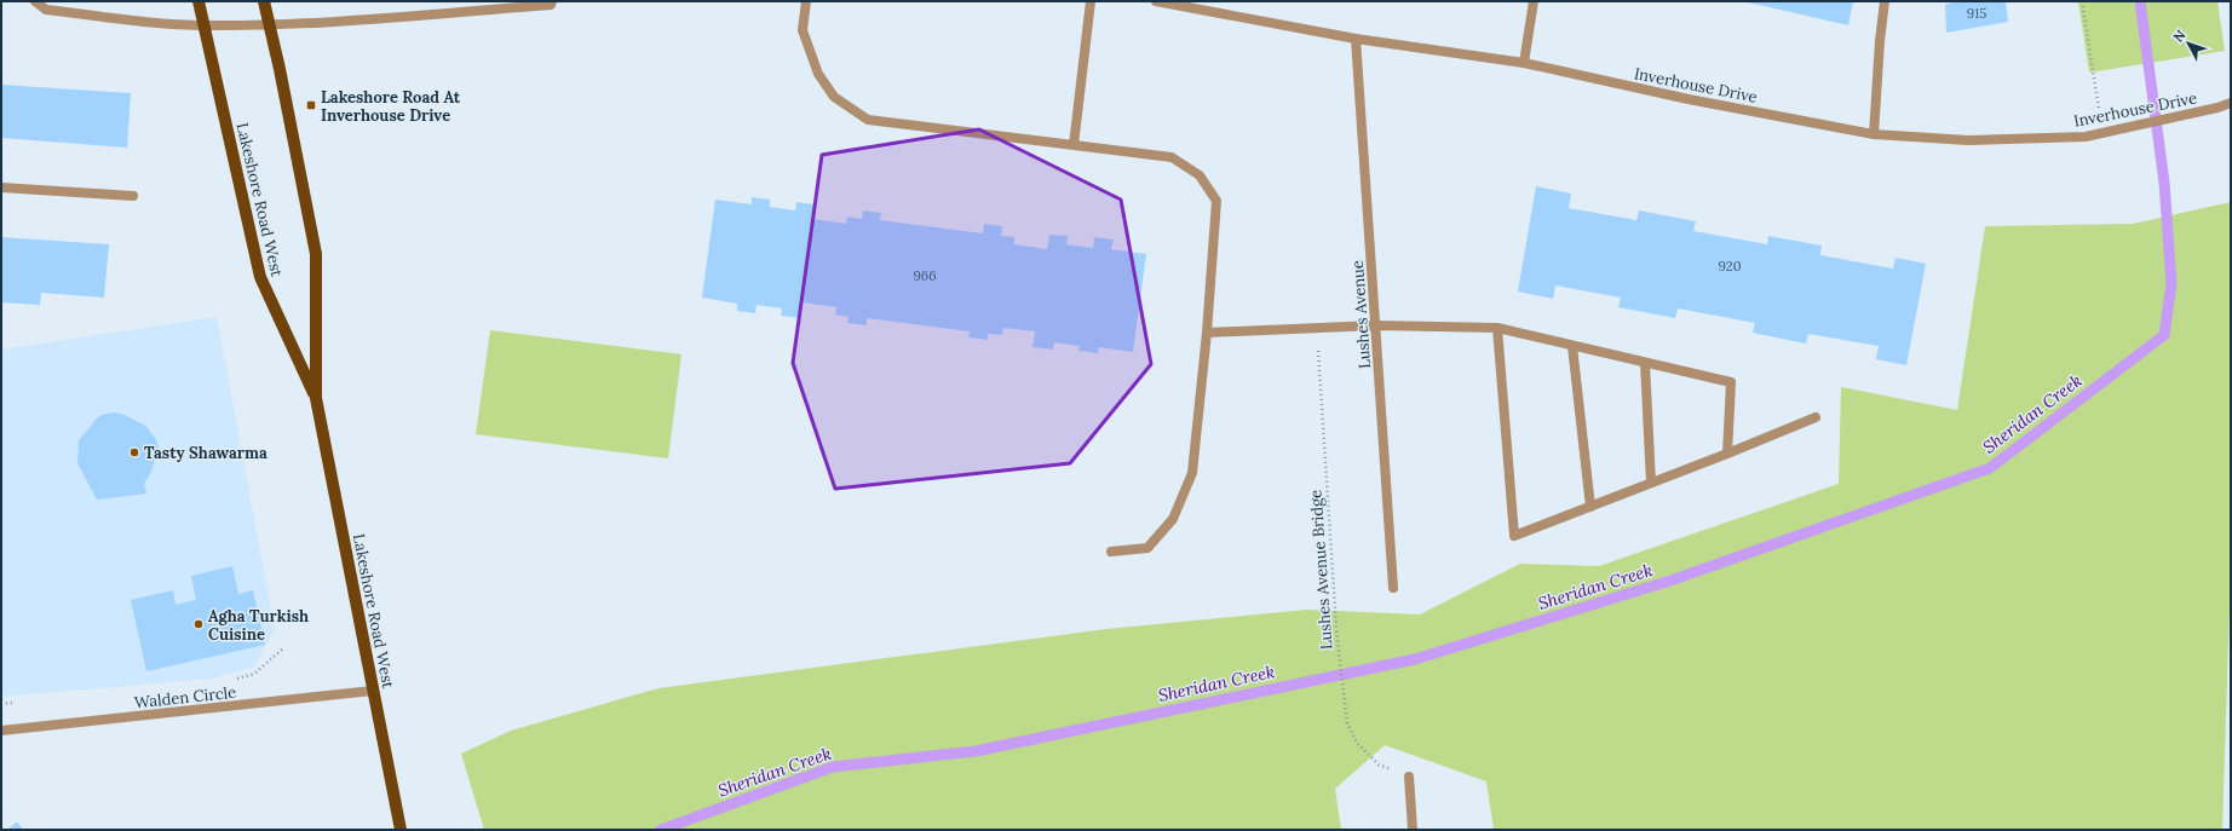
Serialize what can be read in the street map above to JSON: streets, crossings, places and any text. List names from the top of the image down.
{
  "streets": {
    "main road": ["Lakeshore Road West"],
    "street": ["Inverhouse Drive", "Lushes Avenue", "Walden Circle"],
    "path": ["Lushes Avenue Bridge"]
  },
  "crossings": [
    ["Inverhouse Drive", "Lushes Avenue"],
    ["Lakeshore Road West", "Walden Circle"]
  ],
  "water": ["Sheridan Creek"],
  "places": {
    "transit": ["Lakeshore Road At Inverhouse Drive"],
    "other": ["Tasty Shawarma", "Agha Turkish Cuisine"]
  },
  "house_numbers": ["915", "920", "966"],
  "north": "top left"
}
